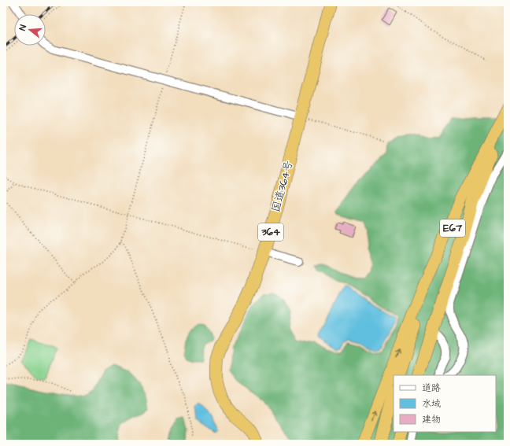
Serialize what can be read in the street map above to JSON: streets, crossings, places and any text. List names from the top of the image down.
{
  "streets": {
    "highway": ["国道364号", "E67", "364"]
  },
  "legend": ["道路", "水域", "建物"],
  "north": "left"
}
